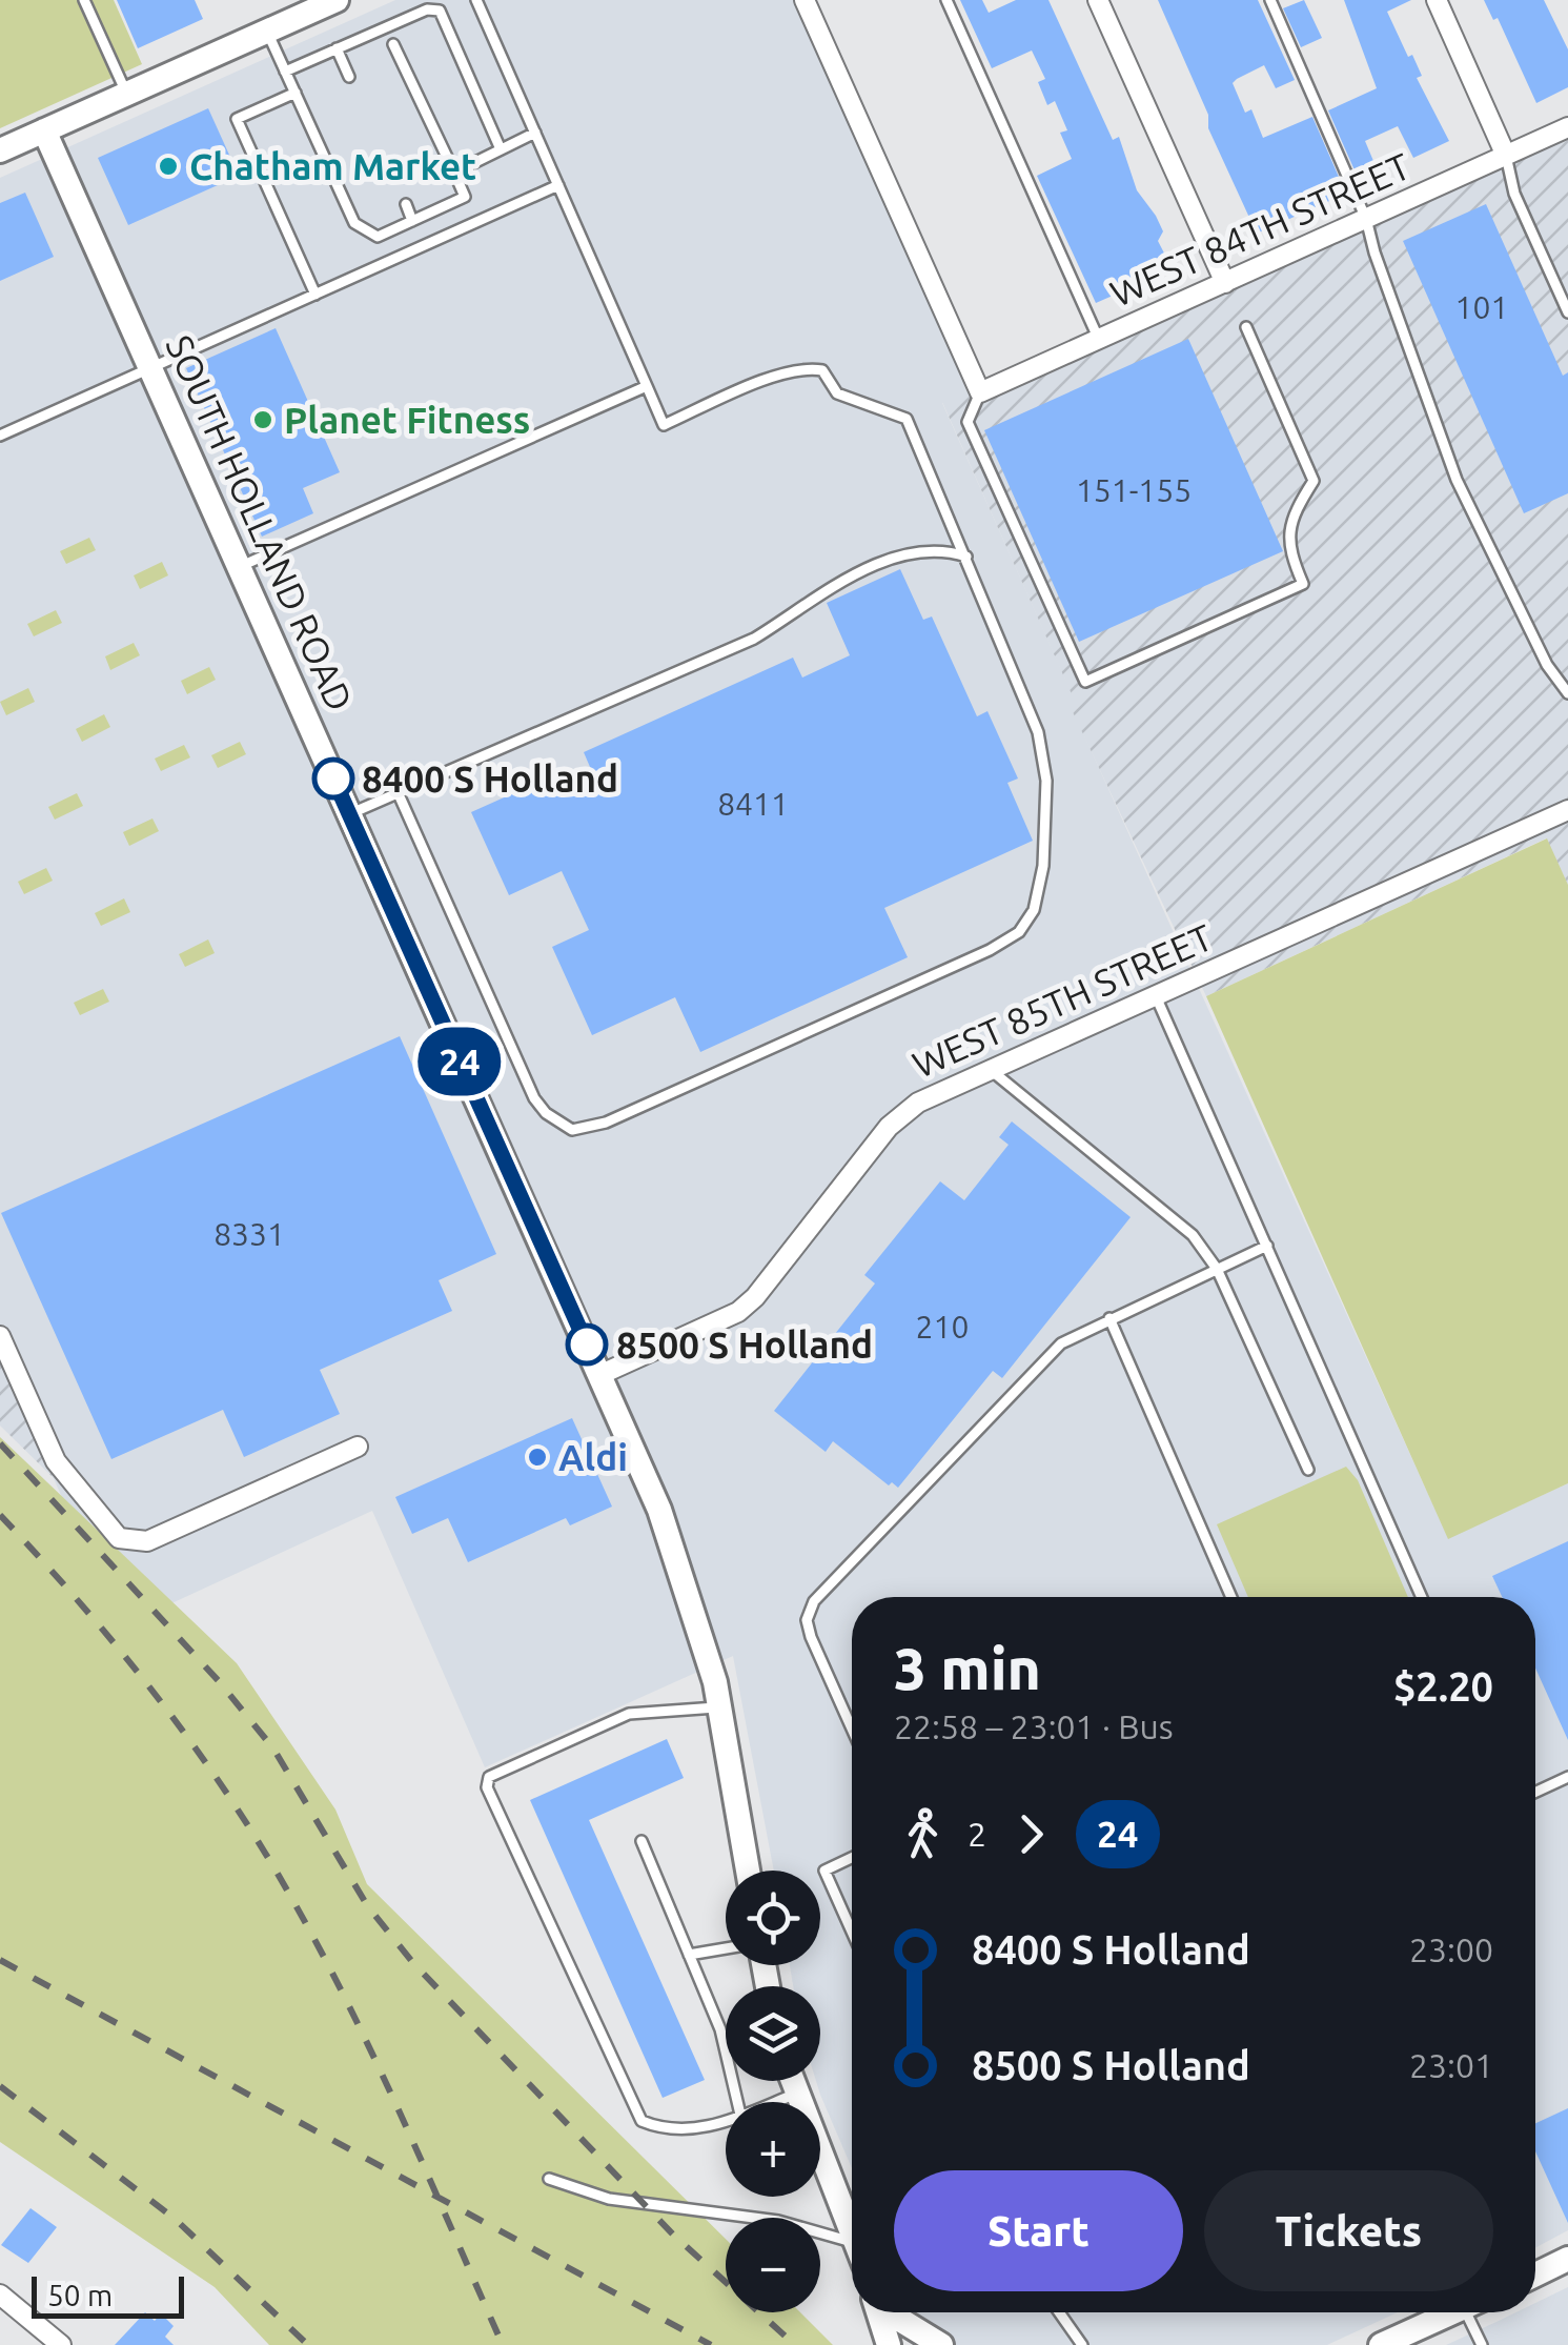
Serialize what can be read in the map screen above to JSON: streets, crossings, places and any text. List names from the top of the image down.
{
  "streets": {
    "main road": ["SOUTH HOLLAND ROAD"],
    "street": ["WEST 84TH STREET", "WEST 85TH STREET"]
  },
  "crossings": [
    ["SOUTH HOLLAND ROAD", "WEST 85TH STREET"]
  ],
  "places": [
    "Chatham Market",
    "Planet Fitness",
    "8400 S Holland",
    "8500 S Holland",
    "Aldi"
  ],
  "lines": ["bus line 24"],
  "house_numbers": [
    "101",
    "151-155",
    "8411",
    "8331",
    "210"
  ],
  "scale_bar": "50 m",
  "page": {
    "on_map": "24",
    "heading": ["3 min", "22:58 – 23:01 · Bus", "$2.20"],
    "legs": ["2", "24"],
    "map_buttons": ["+", "−"],
    "list": [
      {
        "name": "8400 S Holland",
        "value": "23:00"
      },
      {
        "name": "8500 S Holland",
        "value": "23:01"
      }
    ],
    "buttons": ["Start", "Tickets"],
    "scale": "50 m"
  }
}
